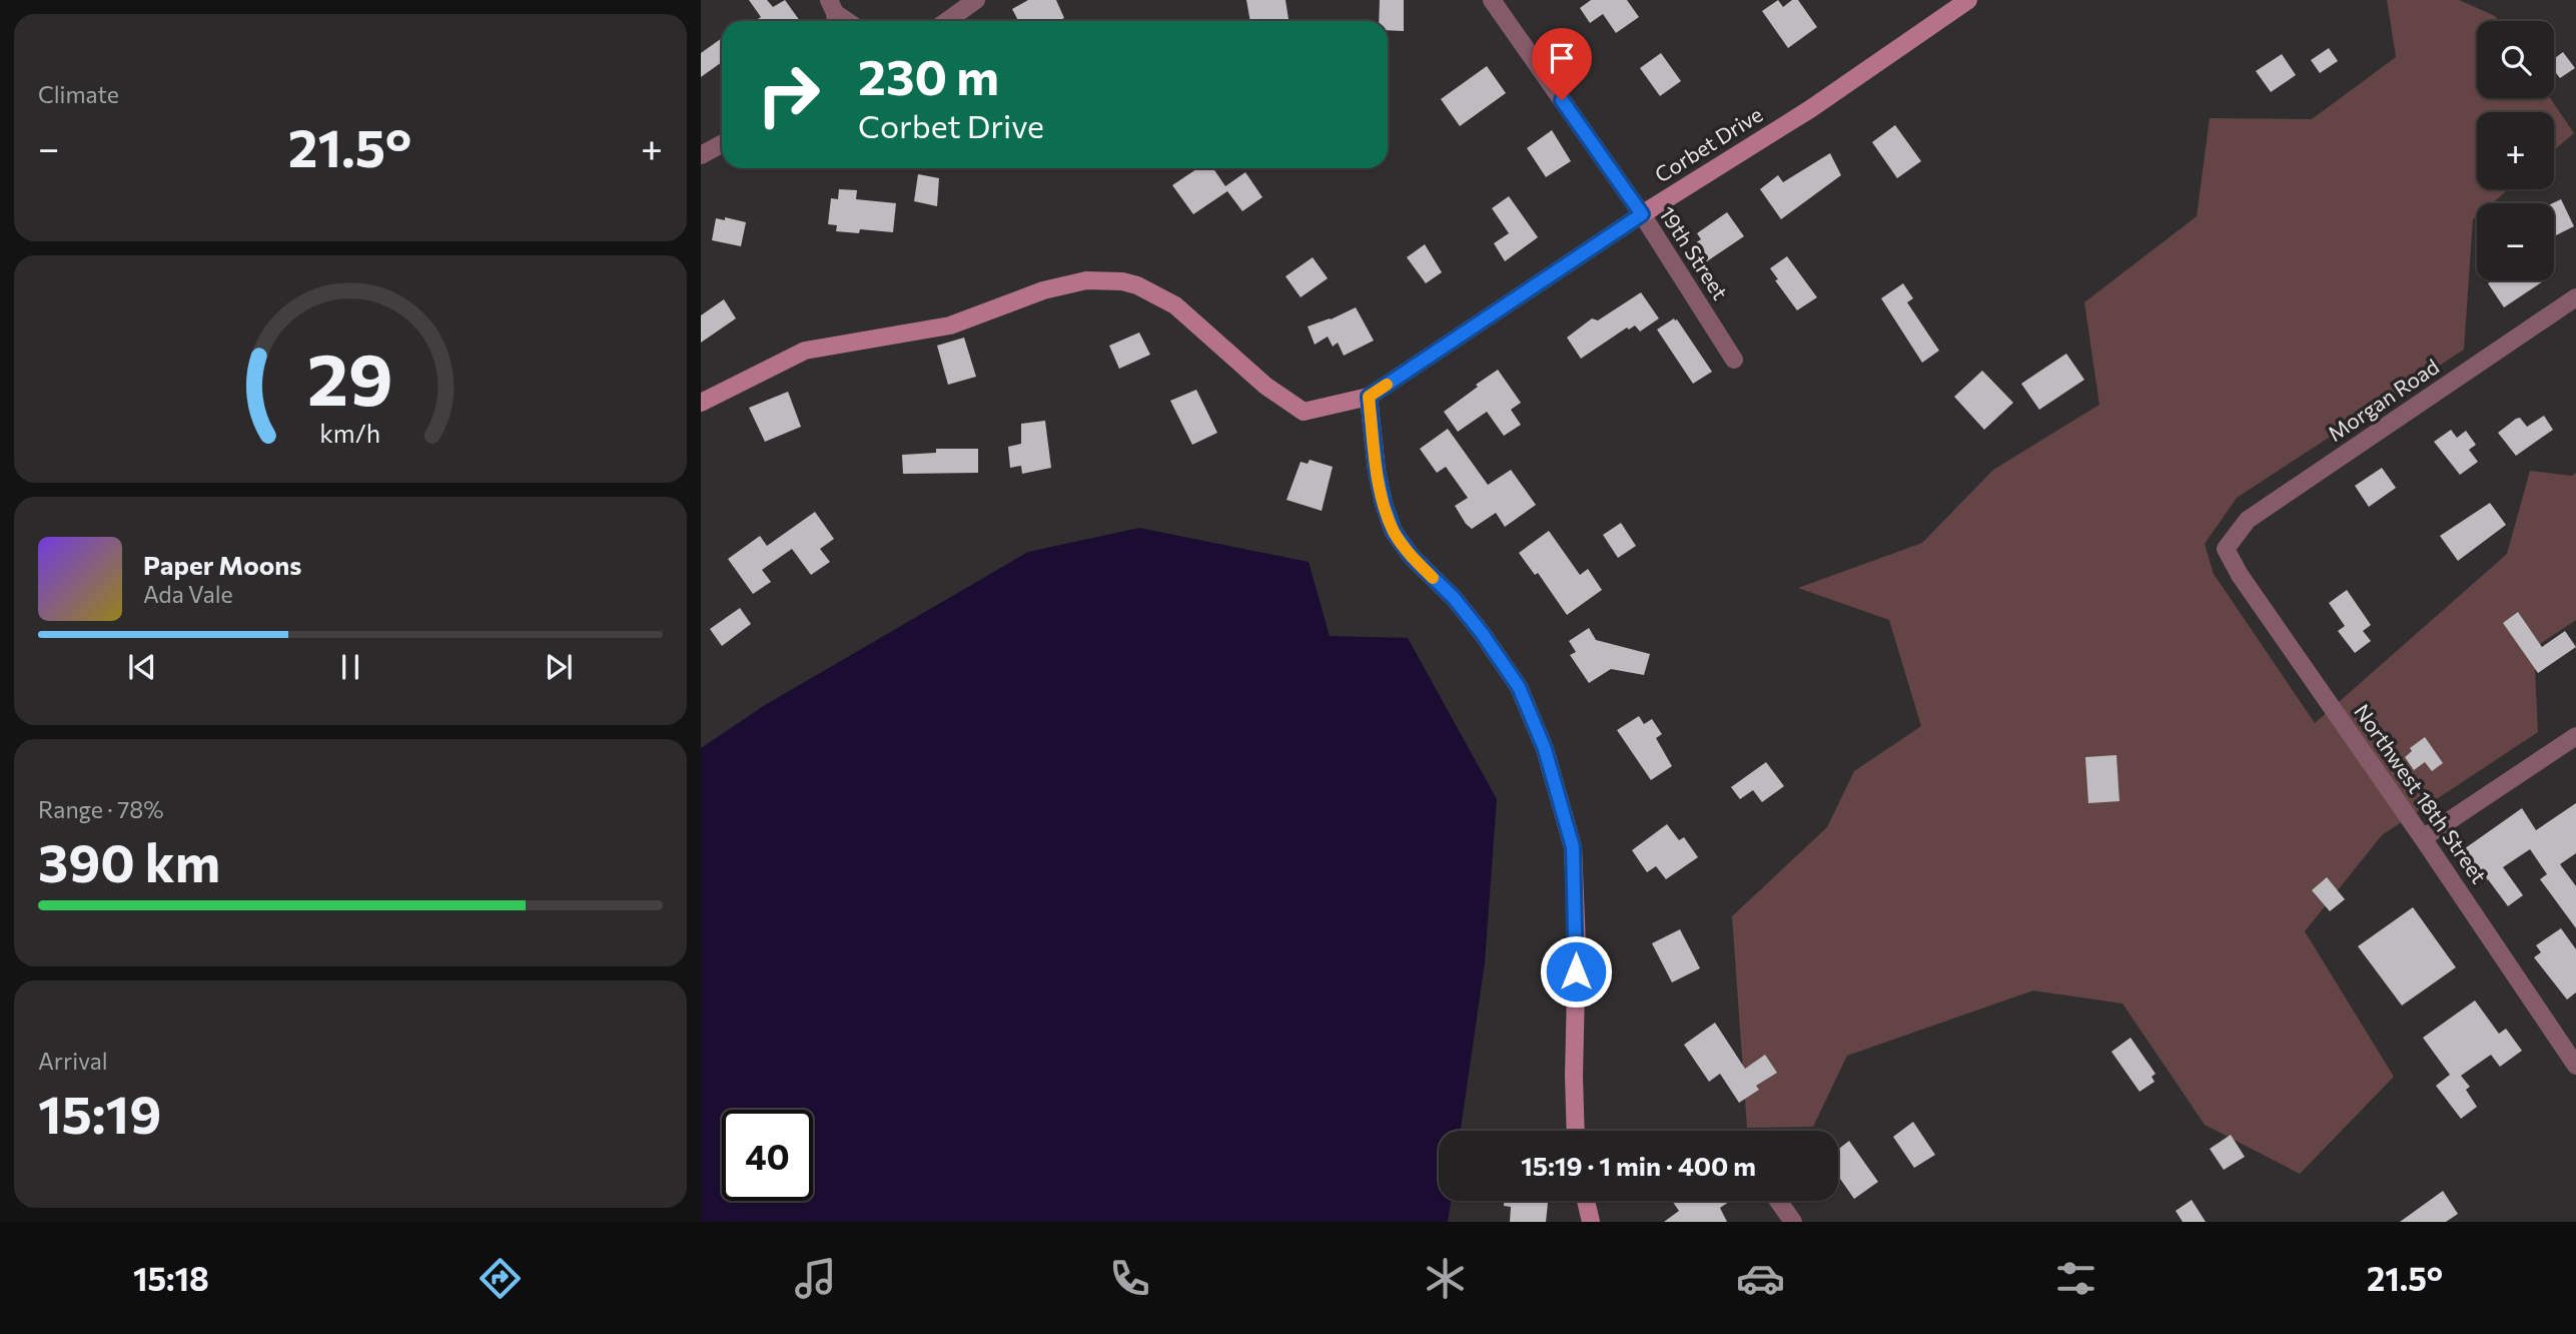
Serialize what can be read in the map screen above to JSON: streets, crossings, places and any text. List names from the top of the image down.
{
  "streets": {
    "street": [
      "Corbet Drive",
      "19th Street",
      "Morgan Road",
      "Northwest 18th Street"
    ]
  },
  "crossings": [
    ["Corbet Drive", "19th Street"],
    ["Morgan Road", "Northwest 18th Street"]
  ],
  "page": {
    "tile": [
      "Climate",
      ["Range · 78%", "390 km"],
      ["Arrival", "15:19"]
    ],
    "map_buttons": ["+", "−"],
    "turn": ["230 m", "Corbet Drive"],
    "heat": ["−", "21.5°", "+"],
    "song": ["Paper Moons", "Ada Vale"],
    "limit": "40",
    "trip": "15:19 · 1 min · 400 m",
    "tabs": ["15:18", "21.5°"],
    "gauge": ["29", "km/h"]
  }
}
